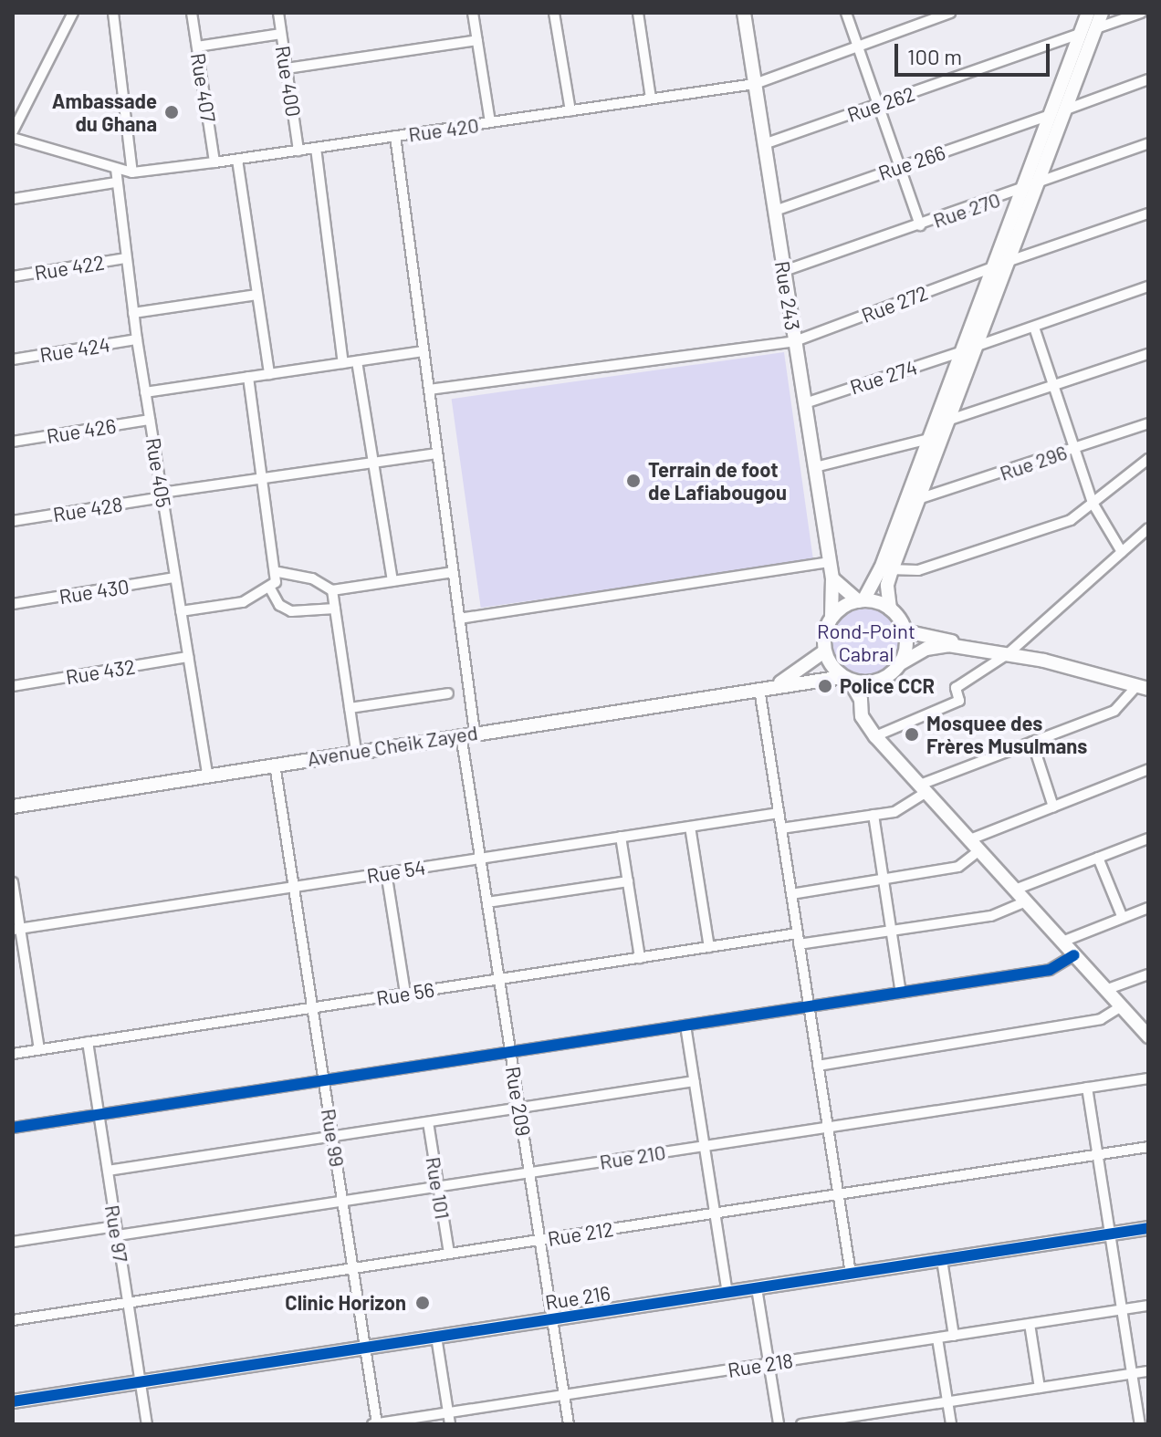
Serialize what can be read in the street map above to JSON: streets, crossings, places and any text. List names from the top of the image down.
{
  "streets": {
    "street": [
      "Rue 400",
      "Rue 407",
      "Rue 262",
      "Rue 420",
      "Rue 266",
      "Rue 270",
      "Rue 422",
      "Rue 243",
      "Rue 272",
      "Rue 424",
      "Rue 274",
      "Rue 426",
      "Rue 296",
      "Rue 405",
      "Rue 428",
      "Rue 430",
      "Rue 432",
      "Avenue Cheik Zayed",
      "Rue 54",
      "Rue 56",
      "Rue 209",
      "Rue 99",
      "Rue 210",
      "Rue 101",
      "Rue 97",
      "Rue 212",
      "Rue 216",
      "Rue 218"
    ]
  },
  "crossings": [
    ["Rue 400", "Rue 420"],
    ["Rue 407", "Rue 420"],
    ["Rue 262", "Rue 243"],
    ["Rue 420", "Rue 243"],
    ["Rue 420", "Rue 405"],
    ["Rue 420", "Rue 209"],
    ["Rue 266", "Rue 243"],
    ["Rue 270", "Rue 243"],
    ["Rue 422", "Rue 405"],
    ["Rue 243", "Rue 272"],
    ["Rue 243", "Rue 274"],
    ["Rue 243", "Avenue Cheik Zayed"],
    ["Rue 272", "Rue 209"],
    ["Rue 424", "Rue 405"],
    ["Rue 426", "Rue 405"],
    ["Rue 405", "Rue 428"],
    ["Rue 405", "Rue 430"],
    ["Rue 405", "Rue 432"],
    ["Rue 405", "Avenue Cheik Zayed"],
    ["Rue 428", "Rue 209"],
    ["Avenue Cheik Zayed", "Rue 209"],
    ["Avenue Cheik Zayed", "Rue 99"],
    ["Rue 54", "Rue 209"],
    ["Rue 54", "Rue 99"],
    ["Rue 56", "Rue 209"],
    ["Rue 56", "Rue 99"],
    ["Rue 56", "Rue 97"],
    ["Rue 209", "Rue 210"],
    ["Rue 209", "Rue 212"],
    ["Rue 209", "Rue 216"],
    ["Rue 209", "Rue 218"],
    ["Rue 99", "Rue 210"],
    ["Rue 99", "Rue 212"],
    ["Rue 99", "Rue 216"],
    ["Rue 99", "Rue 218"],
    ["Rue 210", "Rue 101"],
    ["Rue 210", "Rue 97"],
    ["Rue 101", "Rue 212"],
    ["Rue 97", "Rue 212"],
    ["Rue 97", "Rue 216"]
  ],
  "parks": ["Rond-Point Cabral"],
  "places": [
    "Ambassade du Ghana",
    "Terrain de foot de Lafiabougou",
    "Police CCR",
    "Mosquee des Frères Musulmans",
    "Clinic Horizon"
  ],
  "scale_bar": "100 m"
}
